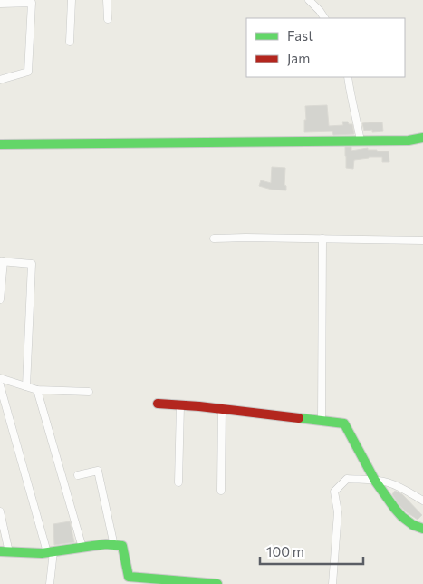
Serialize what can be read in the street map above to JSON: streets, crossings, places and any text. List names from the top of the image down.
{
  "legend": ["Fast", "Jam"],
  "scale_bar": "100 m"
}
